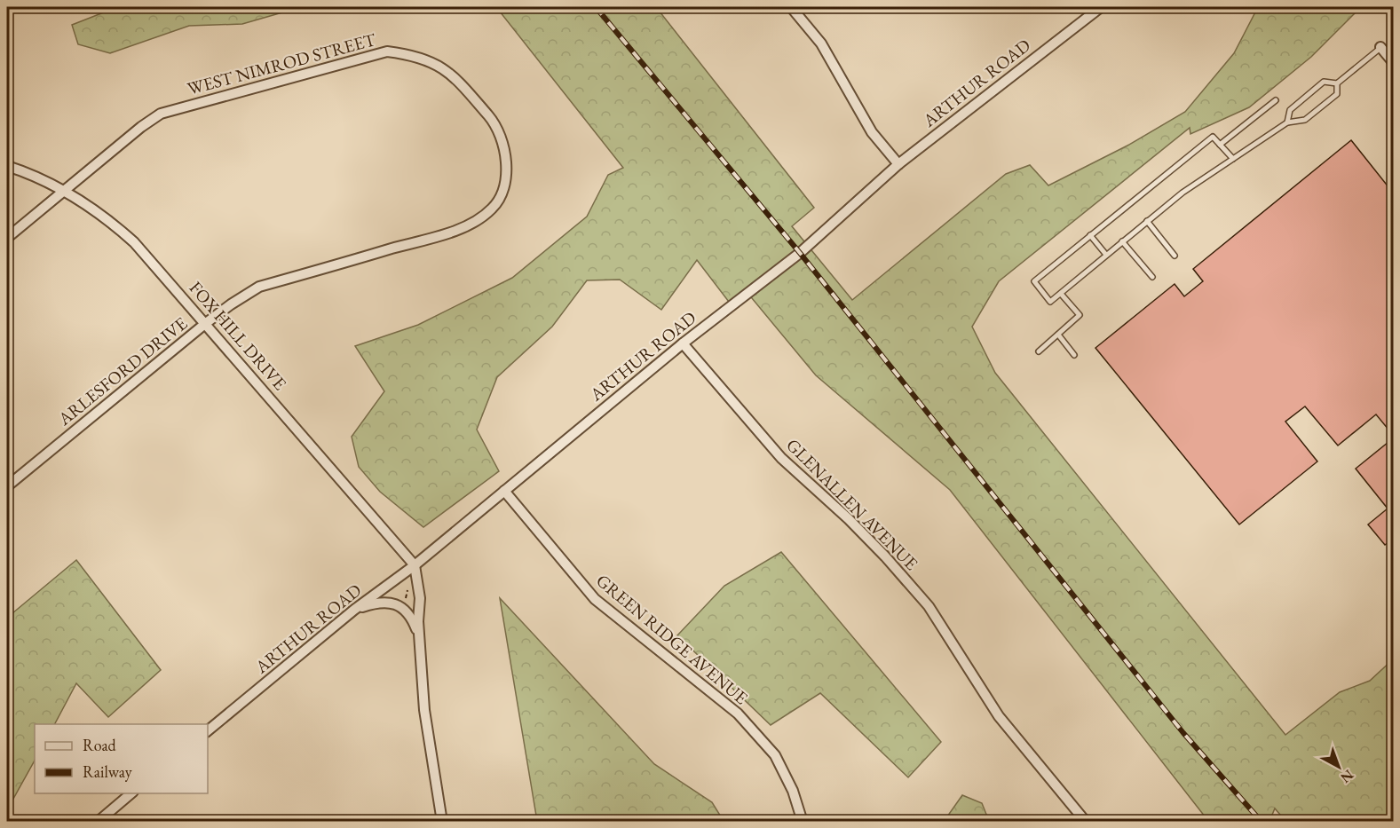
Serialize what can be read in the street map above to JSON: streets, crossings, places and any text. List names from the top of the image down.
{
  "streets": {
    "street": [
      "WEST NIMROD STREET",
      "ARTHUR ROAD",
      "FOX HILL DRIVE",
      "ARLESFORD DRIVE",
      "GLENALLEN AVENUE",
      "GREEN RIDGE AVENUE"
    ]
  },
  "crossings": [
    ["WEST NIMROD STREET", "FOX HILL DRIVE"],
    ["WEST NIMROD STREET", "ARLESFORD DRIVE"],
    ["ARTHUR ROAD", "FOX HILL DRIVE"],
    ["ARTHUR ROAD", "GLENALLEN AVENUE"],
    ["ARTHUR ROAD", "GREEN RIDGE AVENUE"],
    ["FOX HILL DRIVE", "ARLESFORD DRIVE"]
  ],
  "legend": ["Road", "Railway"],
  "north": "bottom right"
}
